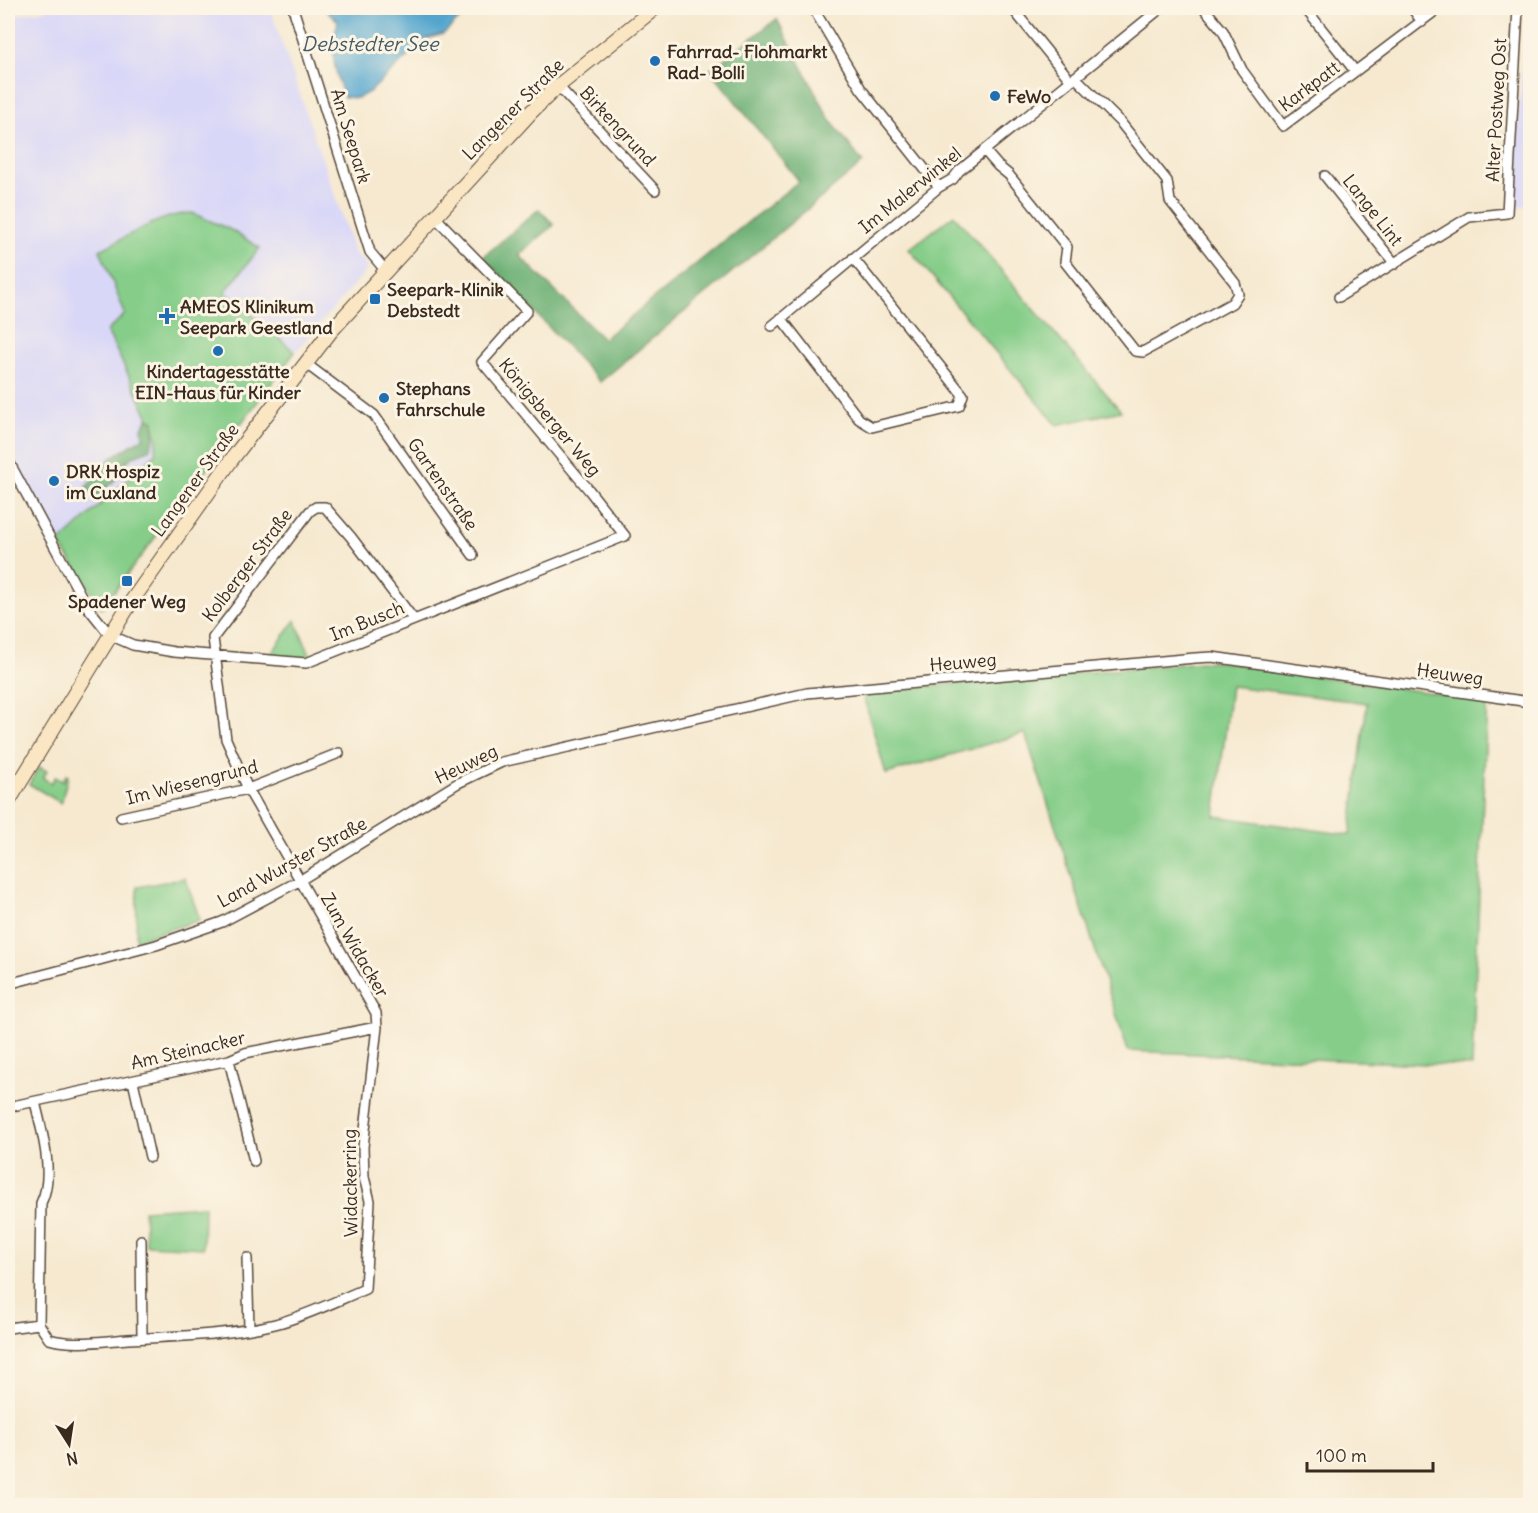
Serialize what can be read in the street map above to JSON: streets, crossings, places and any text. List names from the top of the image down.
{
  "streets": {
    "main road": ["Langener Straße"],
    "street": [
      "Karkpatt",
      "Alter Postweg Ost",
      "Birkengrund",
      "Am Seepark",
      "Im Malerwinkel",
      "Lange Lint",
      "Königsberger Weg",
      "Gartenstraße",
      "Kolberger Straße",
      "Im Busch",
      "Heuweg",
      "Im Wiesengrund",
      "Land Wurster Straße",
      "Zum Widacker",
      "Am Steinacker",
      "Widackerring"
    ]
  },
  "crossings": [
    ["Langener Straße", "Birkengrund"],
    ["Langener Straße", "Am Seepark"],
    ["Langener Straße", "Königsberger Weg"],
    ["Langener Straße", "Gartenstraße"],
    ["Langener Straße", "Im Busch"],
    ["Alter Postweg Ost", "Lange Lint"],
    ["Königsberger Weg", "Im Busch"],
    ["Kolberger Straße", "Im Busch"],
    ["Kolberger Straße", "Zum Widacker"],
    ["Im Busch", "Zum Widacker"],
    ["Heuweg", "Land Wurster Straße"],
    ["Im Wiesengrund", "Zum Widacker"],
    ["Land Wurster Straße", "Zum Widacker"],
    ["Zum Widacker", "Am Steinacker"],
    ["Zum Widacker", "Widackerring"],
    ["Am Steinacker", "Widackerring"]
  ],
  "water": ["Debstedter See"],
  "places": {
    "other": [
      "Fahrrad- Flohmarkt Rad- Bolli",
      "FeWo",
      "Kindertagesstätte EIN-Haus für Kinder",
      "Stephans Fahrschule",
      "DRK Hospiz im Cuxland"
    ],
    "transit": ["Seepark-Klinik Debstedt", "Spadener Weg"],
    "health": ["AMEOS Klinikum Seepark Geestland"]
  },
  "scale_bar": "100 m",
  "north": "bottom"
}
